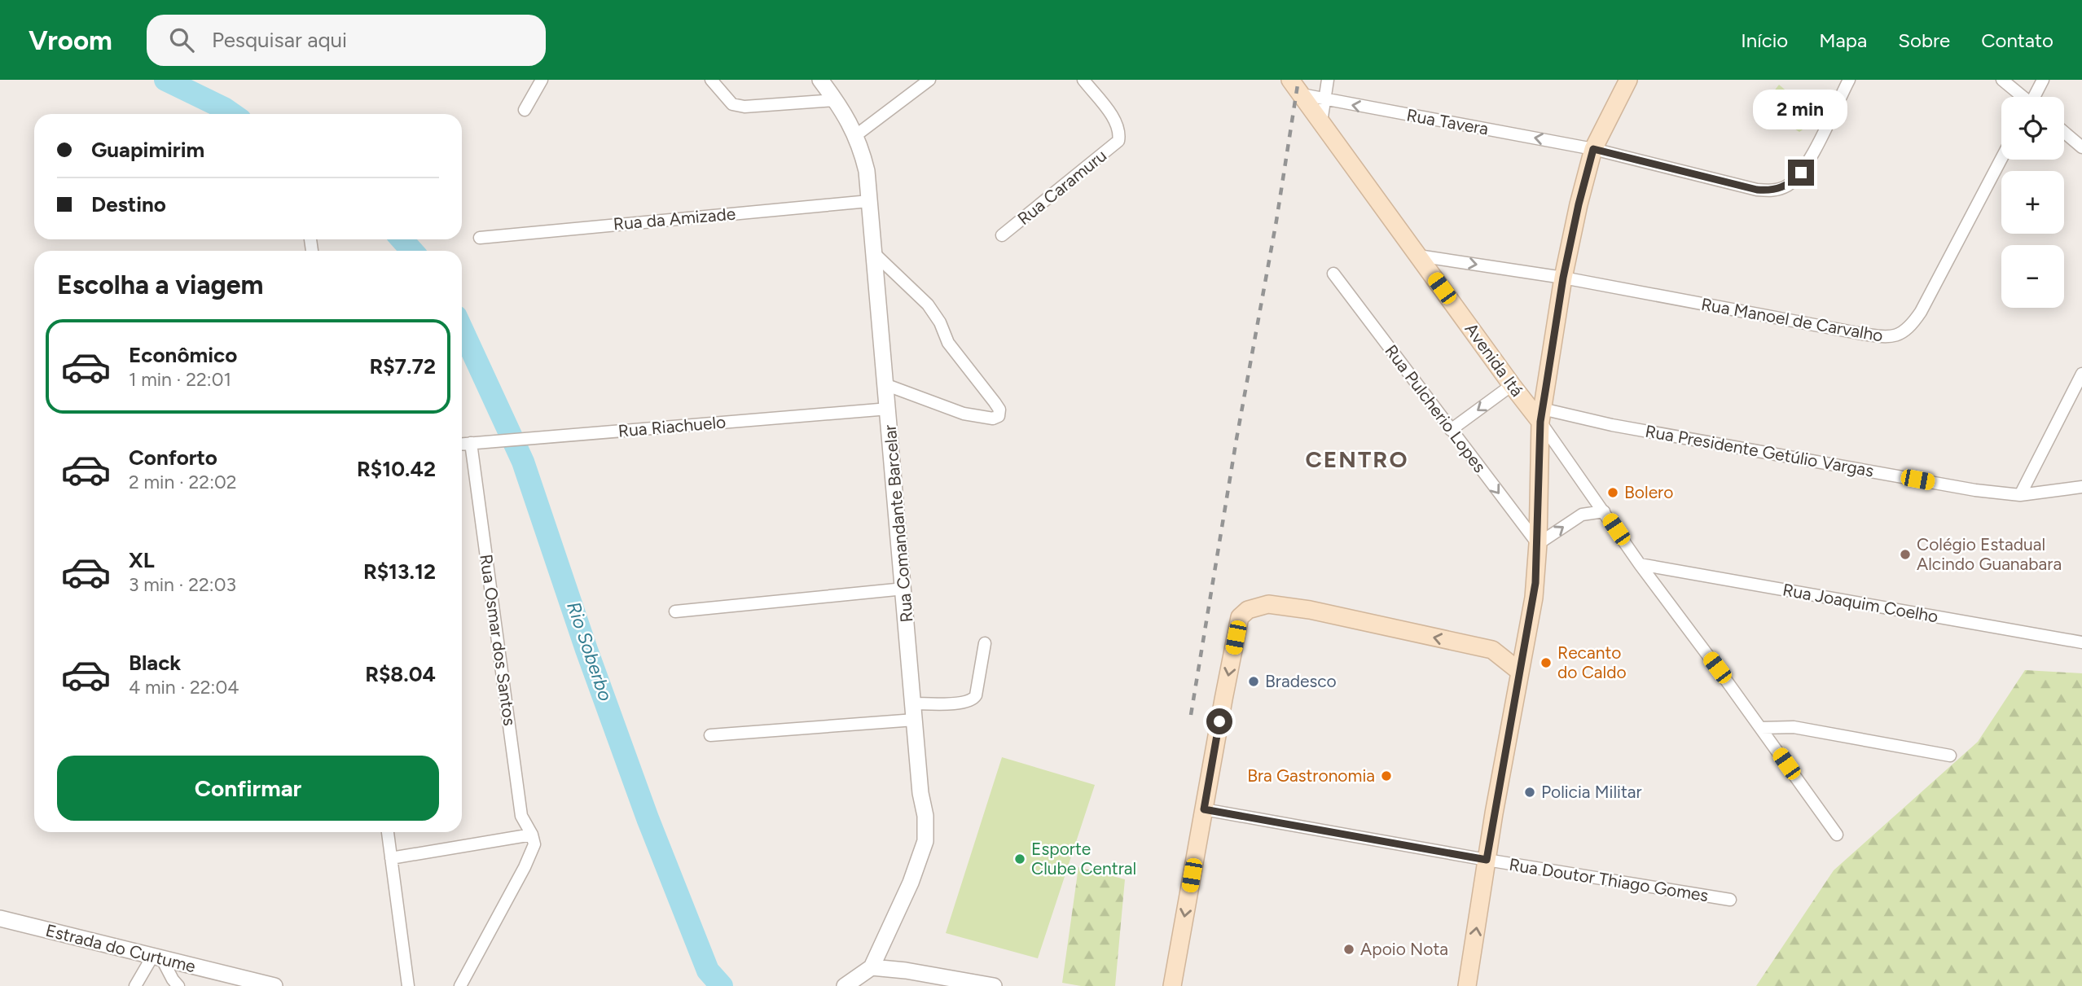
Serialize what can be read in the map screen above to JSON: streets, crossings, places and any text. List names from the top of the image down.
{
  "streets": {
    "main road": ["Avenida Itá"],
    "street": [
      "Rua Tavera",
      "Rua Caramuru",
      "Rua da Amizade",
      "Rua Manoel de Carvalho",
      "Rua Pulcherio Lopes",
      "Rua Riachuelo",
      "Rua Presidente Getúlio Vargas",
      "Rua Comandante Barcelar",
      "Rua Joaquim Coelho",
      "Rua Osmar dos Santos",
      "Rua Doutor Thiago Gomes",
      "Estrada do Curtume"
    ]
  },
  "crossings": [
    ["Rua Tavera", "Avenida Itá"],
    ["Rua da Amizade", "Rua Comandante Barcelar"],
    ["Avenida Itá", "Rua Presidente Getúlio Vargas"],
    ["Avenida Itá", "Rua Joaquim Coelho"],
    ["Rua Riachuelo", "Rua Comandante Barcelar"],
    ["Rua Riachuelo", "Rua Osmar dos Santos"]
  ],
  "one_way": ["Rua Tavera", "Rua Pulcherio Lopes"],
  "districts": ["CENTRO"],
  "water": ["Rio Soberbo"],
  "places": [
    "Bolero",
    "Colégio Estadual Alcindo Guanabara",
    "Recanto do Caldo",
    "Bradesco",
    "Bra Gastronomia",
    "Policia Militar",
    "Esporte Clube Central",
    "Apoio Nota"
  ],
  "page": {
    "header": "Vroom",
    "search": "Pesquisar aqui",
    "nav": [
      "Início",
      "Mapa",
      "Sobre",
      "Contato"
    ],
    "bubble": "2 min",
    "map_buttons": ["+", "−"],
    "banner": ["Guapimirim", "Destino"],
    "heading": "Escolha a viagem",
    "list": [
      {
        "name": "Econômico",
        "note": "1 min · 22:01",
        "value": "R$7.72"
      },
      {
        "name": "Conforto",
        "note": "2 min · 22:02",
        "value": "R$10.42"
      },
      {
        "name": "XL",
        "note": "3 min · 22:03",
        "value": "R$13.12"
      },
      {
        "name": "Black",
        "note": "4 min · 22:04",
        "value": "R$8.04"
      }
    ],
    "buttons": "Confirmar"
  }
}
